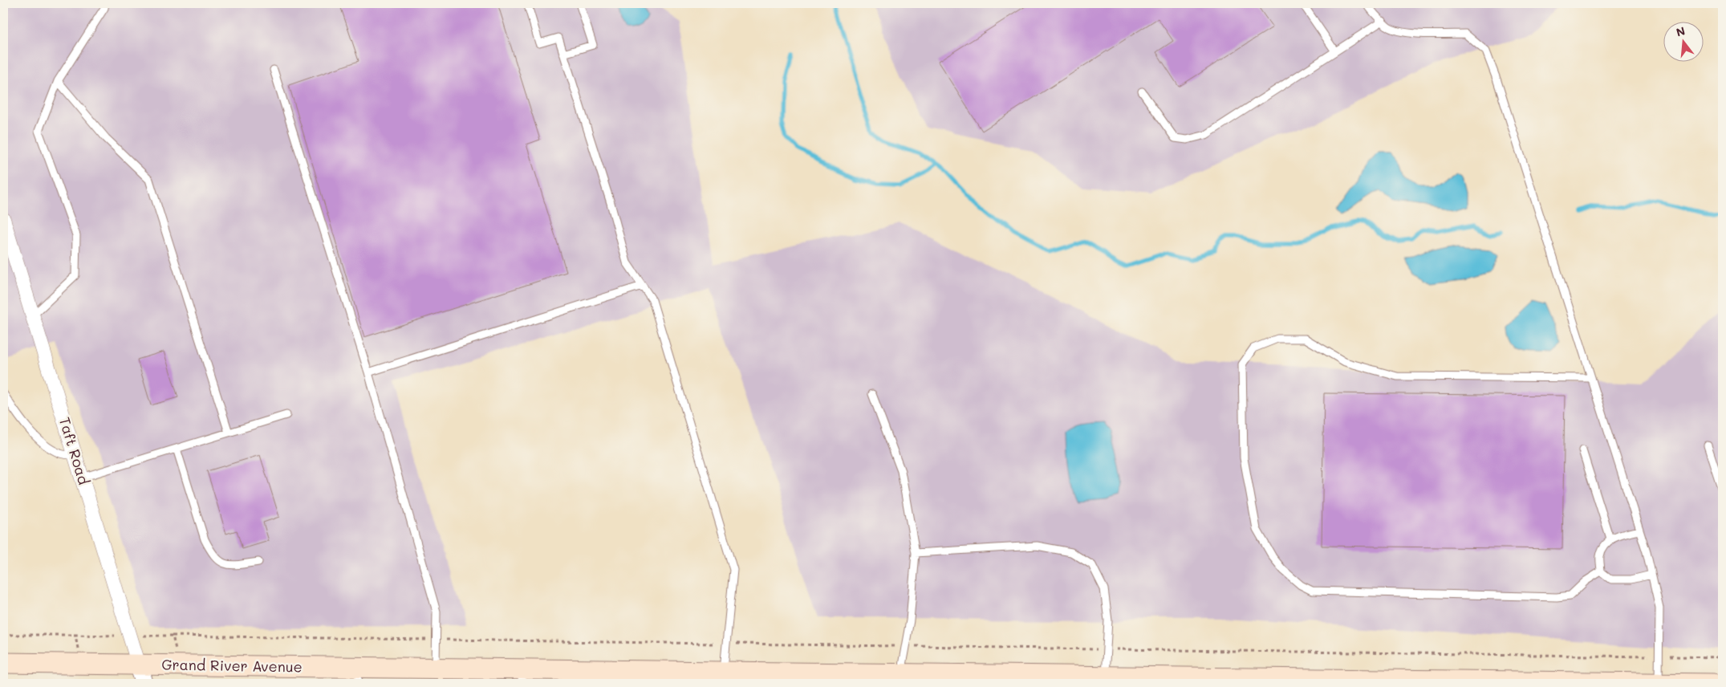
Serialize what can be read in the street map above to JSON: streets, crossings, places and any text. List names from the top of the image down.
{
  "streets": {
    "main road": ["Grand River Avenue"],
    "street": ["Taft Road"]
  },
  "crossings": [
    ["Taft Road", "Grand River Avenue"]
  ],
  "north": "top"
}
